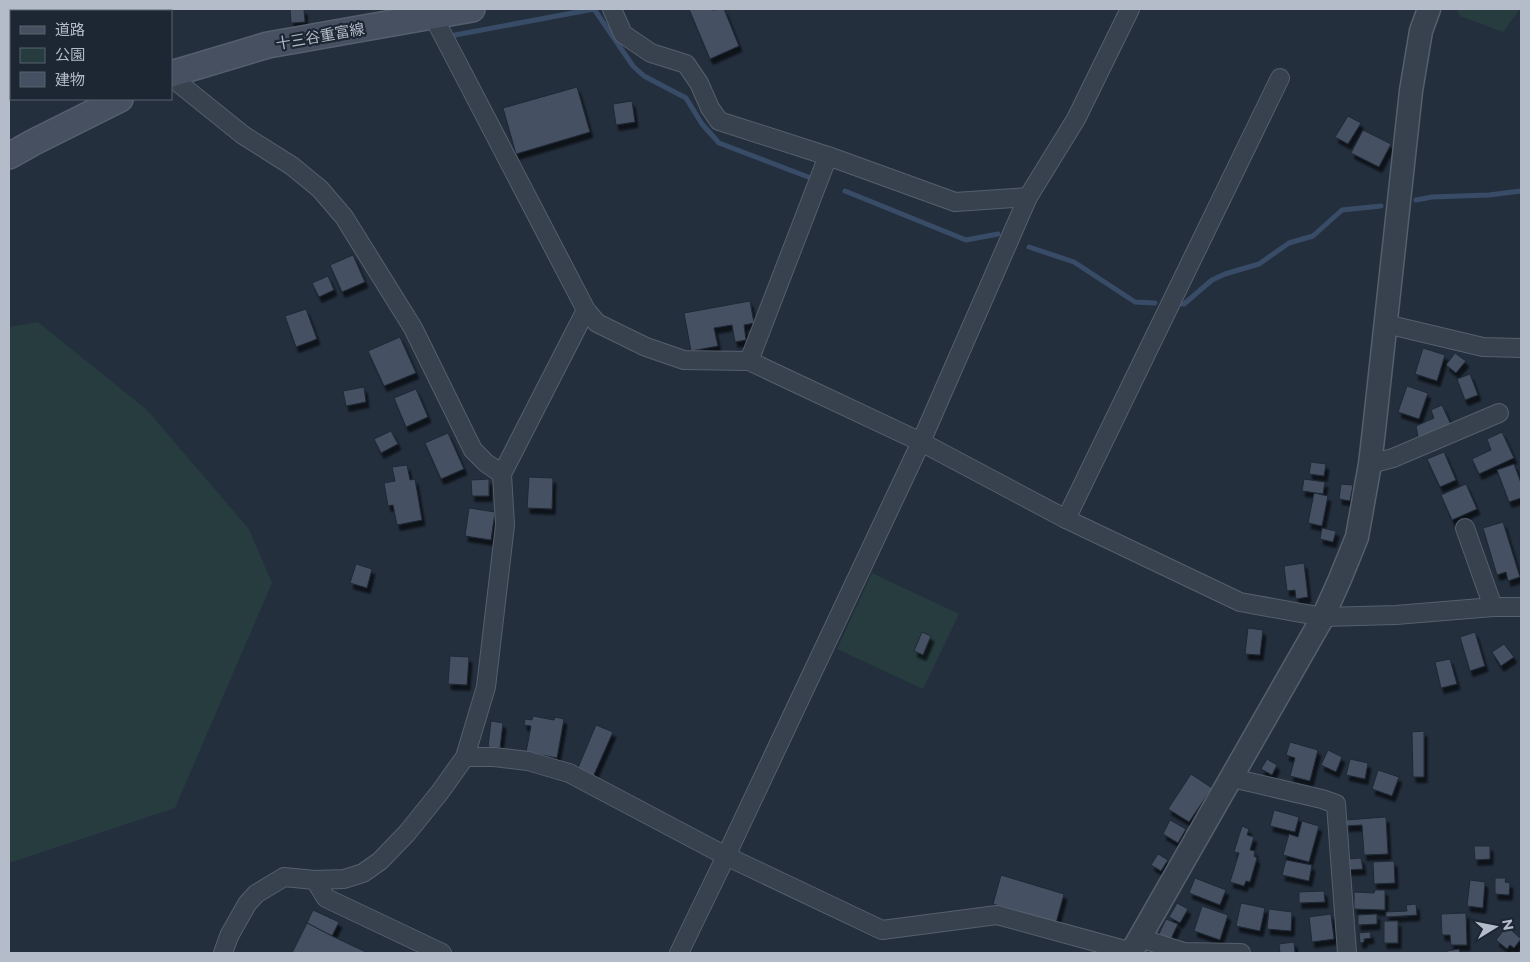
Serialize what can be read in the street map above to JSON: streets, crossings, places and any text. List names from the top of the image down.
{
  "streets": {
    "main road": ["十三谷重富線"]
  },
  "legend": ["道路", "公園", "建物"],
  "north": "right"
}
